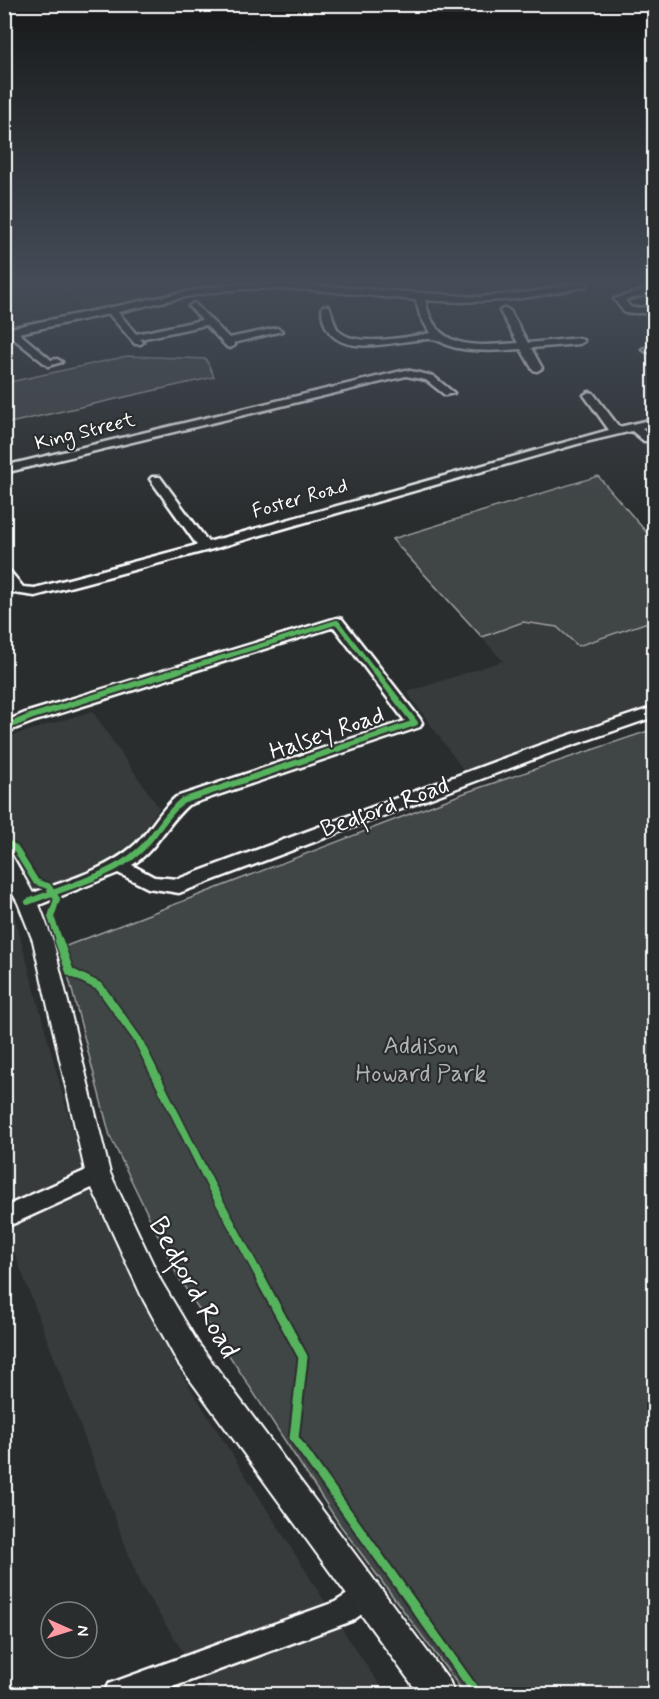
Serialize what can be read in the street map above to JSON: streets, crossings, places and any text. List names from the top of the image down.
{
  "streets": {
    "main road": ["Bedford Road"],
    "street": ["King Street", "Foster Road", "Halsey Road"]
  },
  "crossings": [
    ["Halsey Road", "Bedford Road"]
  ],
  "parks": ["Addison Howard Park"],
  "north": "right"
}
